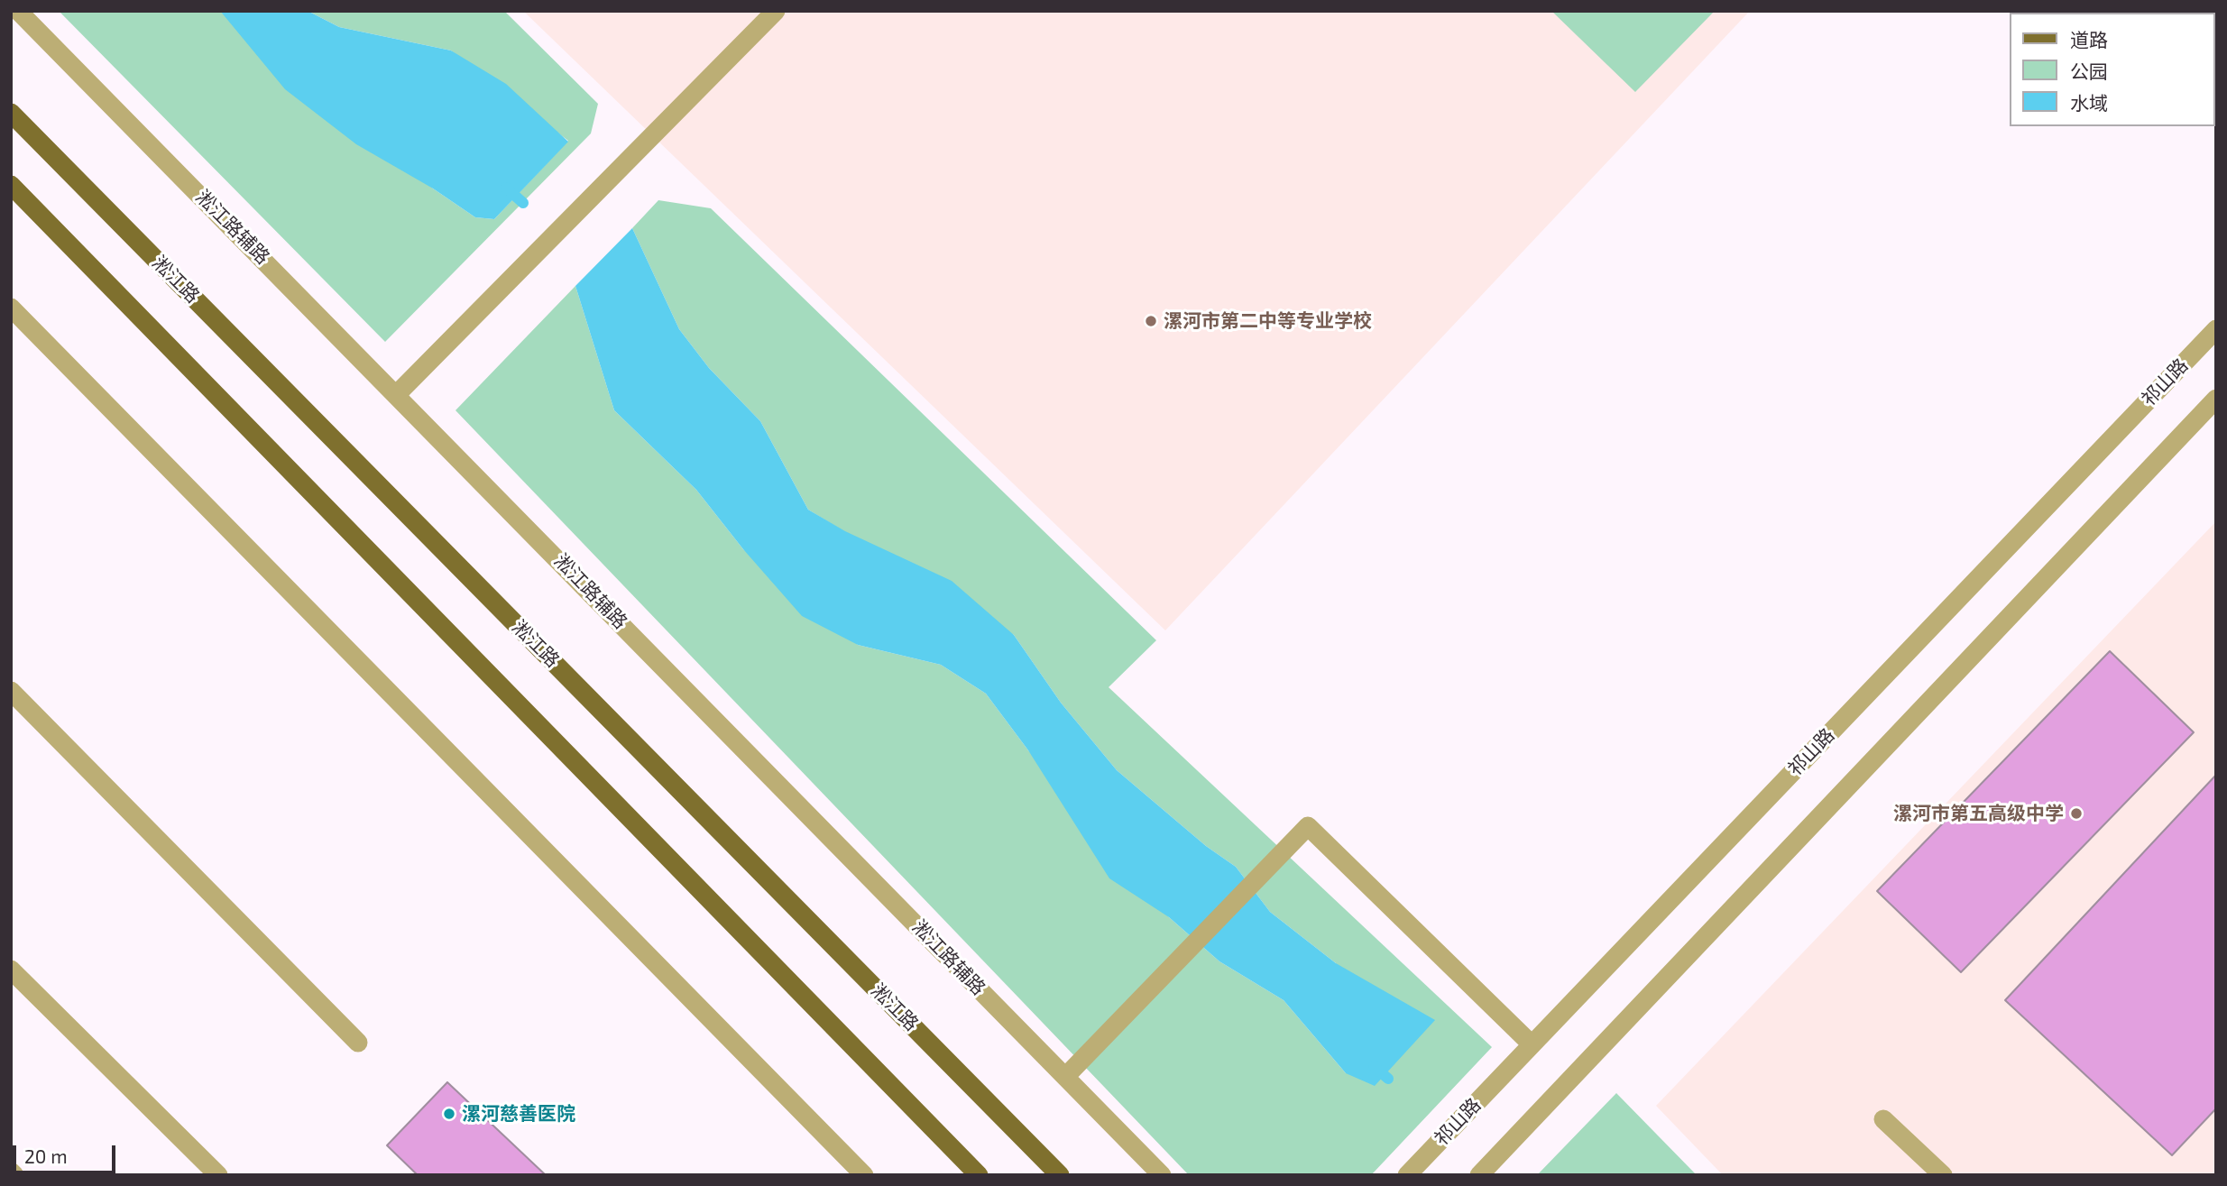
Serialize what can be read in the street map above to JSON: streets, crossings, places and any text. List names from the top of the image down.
{
  "streets": {
    "main road": ["淞江路"],
    "street": ["淞江路辅路", "祁山路"]
  },
  "places": ["漯河市第二中等专业学校", "漯河市第五高级中学", "漯河慈善医院"],
  "legend": ["道路", "公园", "水域"],
  "scale_bar": "20 m"
}
